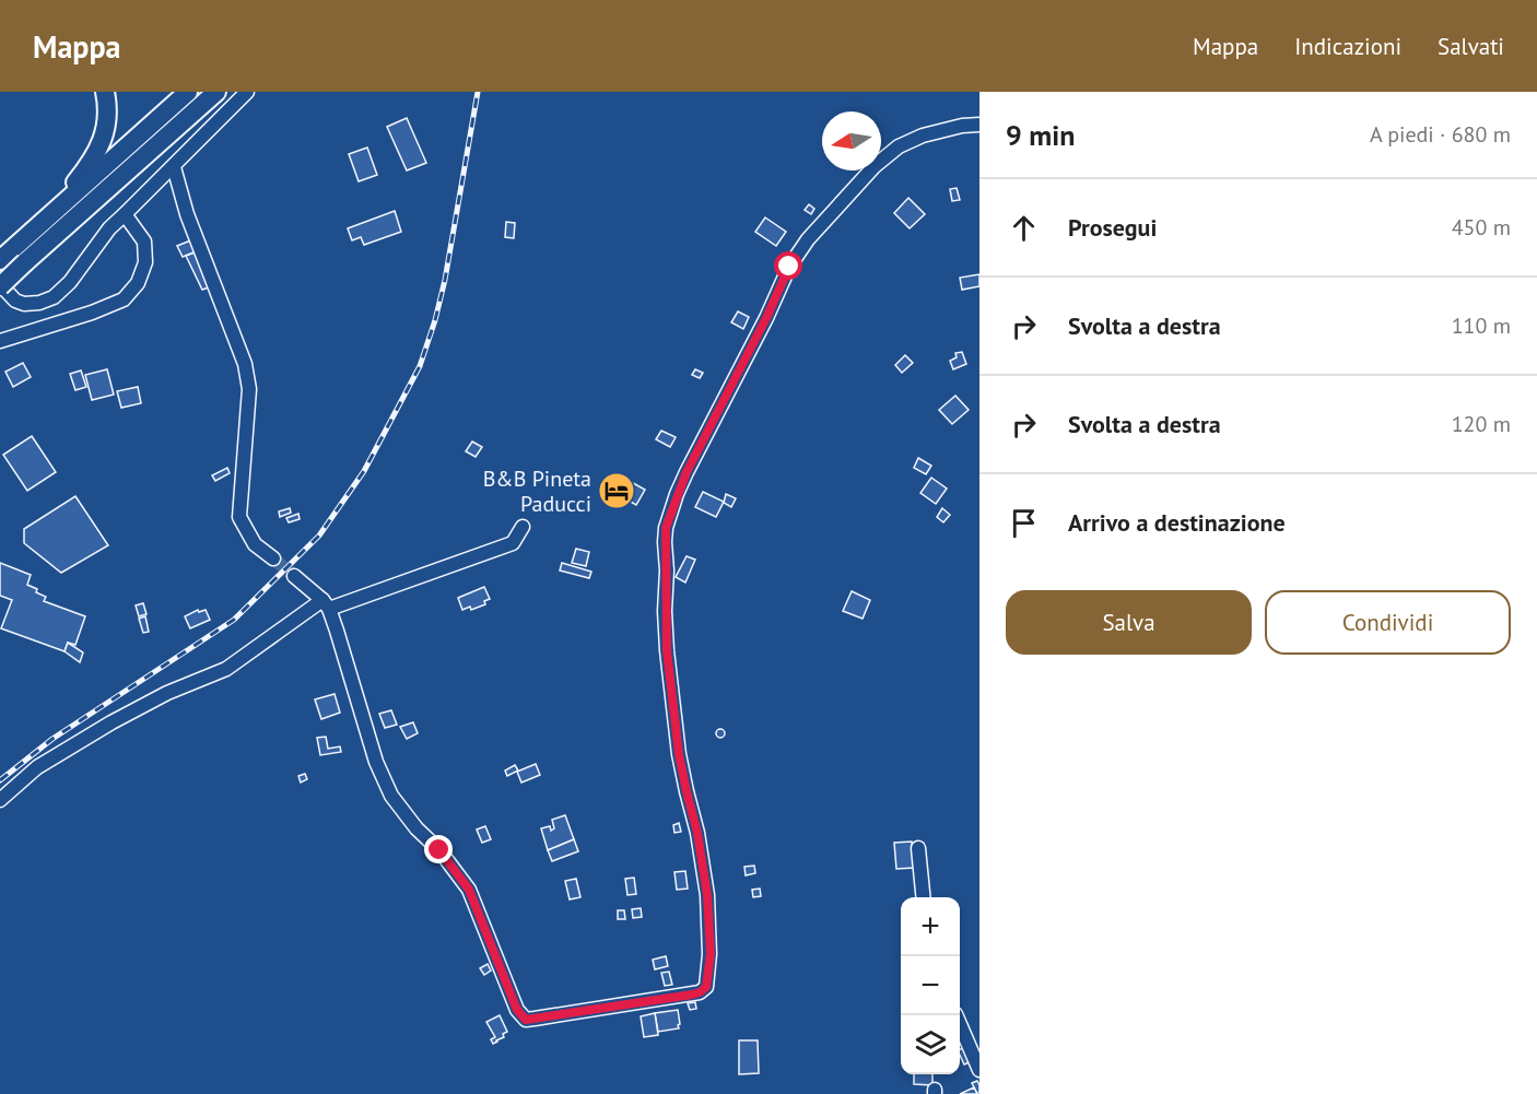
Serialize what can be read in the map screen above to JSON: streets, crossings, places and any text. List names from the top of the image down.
{
  "places": {
    "hotel": ["B&B Pineta Paducci"]
  },
  "north": "left",
  "page": {
    "header": "Mappa",
    "nav": ["Mappa", "Indicazioni", "Salvati"],
    "heading": ["9 min", "A piedi · 680 m"],
    "list": [
      ["Prosegui", "450 m"],
      ["Svolta a destra", "110 m"],
      ["Svolta a destra", "120 m"],
      "Arrivo a destinazione"
    ],
    "buttons": ["Salva", "Condividi"],
    "map_buttons": ["+", "−"]
  }
}
